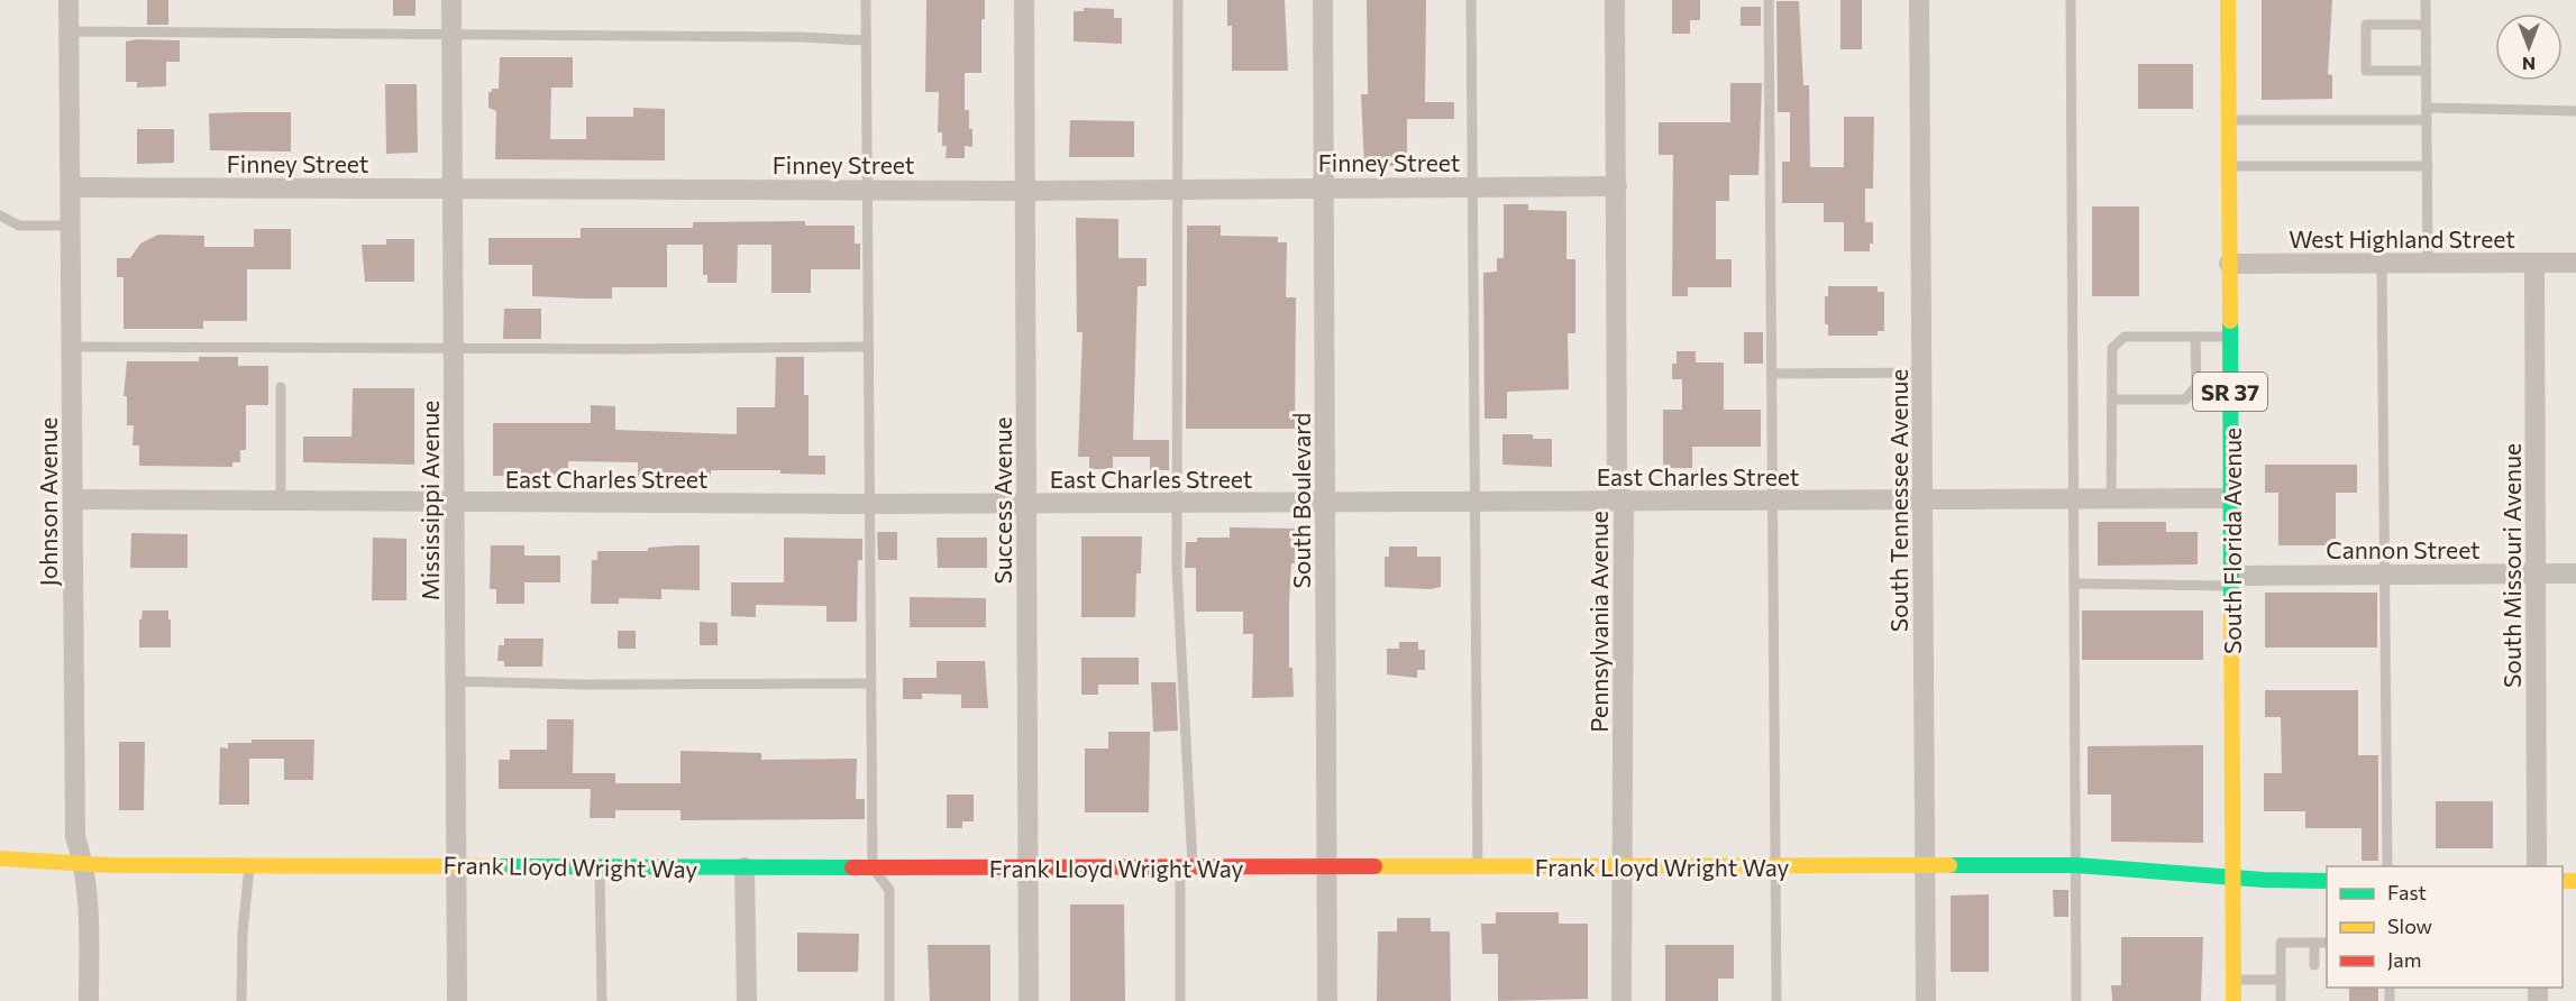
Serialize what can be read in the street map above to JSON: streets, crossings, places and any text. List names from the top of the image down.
{
  "streets": {
    "street": [
      "Finney Street",
      "West Highland Street",
      "SR 37",
      "East Charles Street",
      "Mississippi Avenue",
      "Success Avenue",
      "South Boulevard",
      "South Tennessee Avenue",
      "Johnson Avenue",
      "South Florida Avenue",
      "Cannon Street",
      "South Missouri Avenue",
      "Pennsylvania Avenue",
      "Frank Lloyd Wright Way"
    ]
  },
  "crossings": [
    ["Finney Street", "Mississippi Avenue"],
    ["Finney Street", "Success Avenue"],
    ["Finney Street", "South Boulevard"],
    ["Finney Street", "Johnson Avenue"],
    ["Finney Street", "Pennsylvania Avenue"],
    ["West Highland Street", "South Florida Avenue"],
    ["West Highland Street", "South Missouri Avenue"],
    ["East Charles Street", "Mississippi Avenue"],
    ["East Charles Street", "Success Avenue"],
    ["East Charles Street", "South Boulevard"],
    ["East Charles Street", "South Tennessee Avenue"],
    ["East Charles Street", "Johnson Avenue"],
    ["East Charles Street", "South Florida Avenue"],
    ["East Charles Street", "Pennsylvania Avenue"],
    ["Mississippi Avenue", "Frank Lloyd Wright Way"],
    ["Success Avenue", "Frank Lloyd Wright Way"],
    ["South Boulevard", "Frank Lloyd Wright Way"],
    ["South Tennessee Avenue", "Frank Lloyd Wright Way"],
    ["Johnson Avenue", "Frank Lloyd Wright Way"],
    ["South Florida Avenue", "Cannon Street"],
    ["South Florida Avenue", "Frank Lloyd Wright Way"],
    ["Cannon Street", "South Missouri Avenue"],
    ["Pennsylvania Avenue", "Frank Lloyd Wright Way"]
  ],
  "legend": ["Fast", "Slow", "Jam"],
  "north": "bottom"
}
